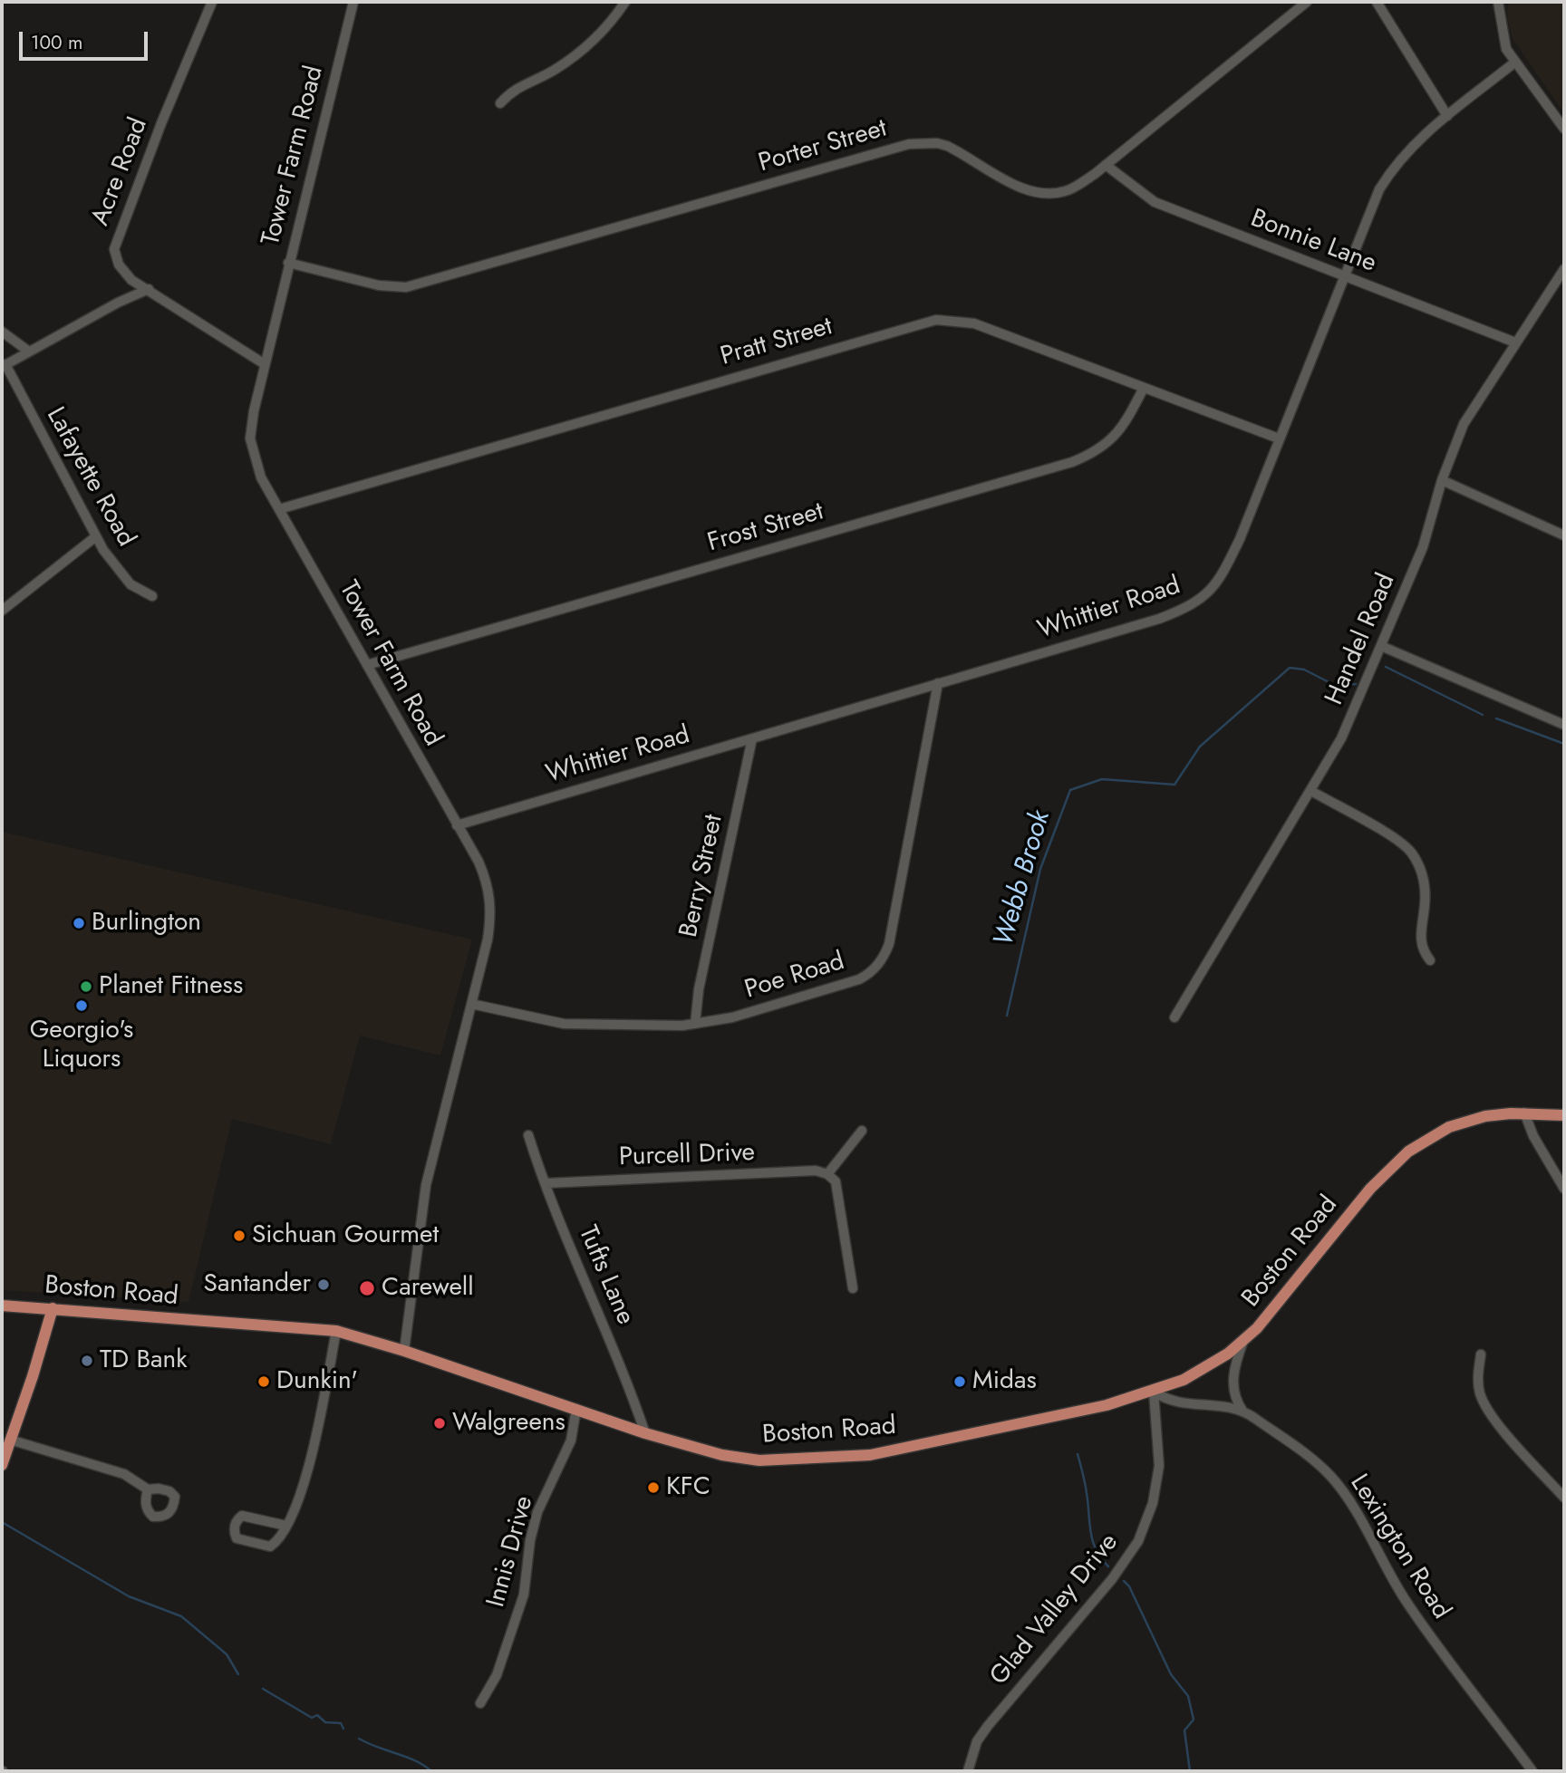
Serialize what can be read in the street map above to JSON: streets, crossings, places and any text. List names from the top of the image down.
{
  "streets": {
    "main road": ["Boston Road"],
    "street": [
      "Porter Street",
      "Tower Farm Road",
      "Acre Road",
      "Bonnie Lane",
      "Pratt Street",
      "Lafayette Road",
      "Frost Street",
      "Whittier Road",
      "Handel Road",
      "Berry Street",
      "Poe Road",
      "Purcell Drive",
      "Tufts Lane",
      "Lexington Road",
      "Innis Drive",
      "Glad Valley Drive"
    ]
  },
  "crossings": [
    ["Porter Street", "Tower Farm Road"],
    ["Porter Street", "Bonnie Lane"],
    ["Tower Farm Road", "Acre Road"],
    ["Tower Farm Road", "Pratt Street"],
    ["Tower Farm Road", "Frost Street"],
    ["Tower Farm Road", "Whittier Road"],
    ["Tower Farm Road", "Poe Road"],
    ["Tower Farm Road", "Boston Road"],
    ["Bonnie Lane", "Whittier Road"],
    ["Bonnie Lane", "Handel Road"],
    ["Pratt Street", "Frost Street"],
    ["Pratt Street", "Whittier Road"],
    ["Whittier Road", "Berry Street"],
    ["Whittier Road", "Poe Road"],
    ["Berry Street", "Poe Road"],
    ["Purcell Drive", "Tufts Lane"],
    ["Boston Road", "Tufts Lane"],
    ["Boston Road", "Lexington Road"],
    ["Boston Road", "Innis Drive"],
    ["Boston Road", "Glad Valley Drive"],
    ["Lexington Road", "Glad Valley Drive"]
  ],
  "water": ["Webb Brook"],
  "places": [
    "Burlington",
    "Planet Fitness",
    "Georgio's Liquors",
    "Sichuan Gourmet",
    "Santander",
    "Carewell",
    "TD Bank",
    "Dunkin'",
    "Midas",
    "Walgreens",
    "KFC"
  ],
  "scale_bar": "100 m"
}
